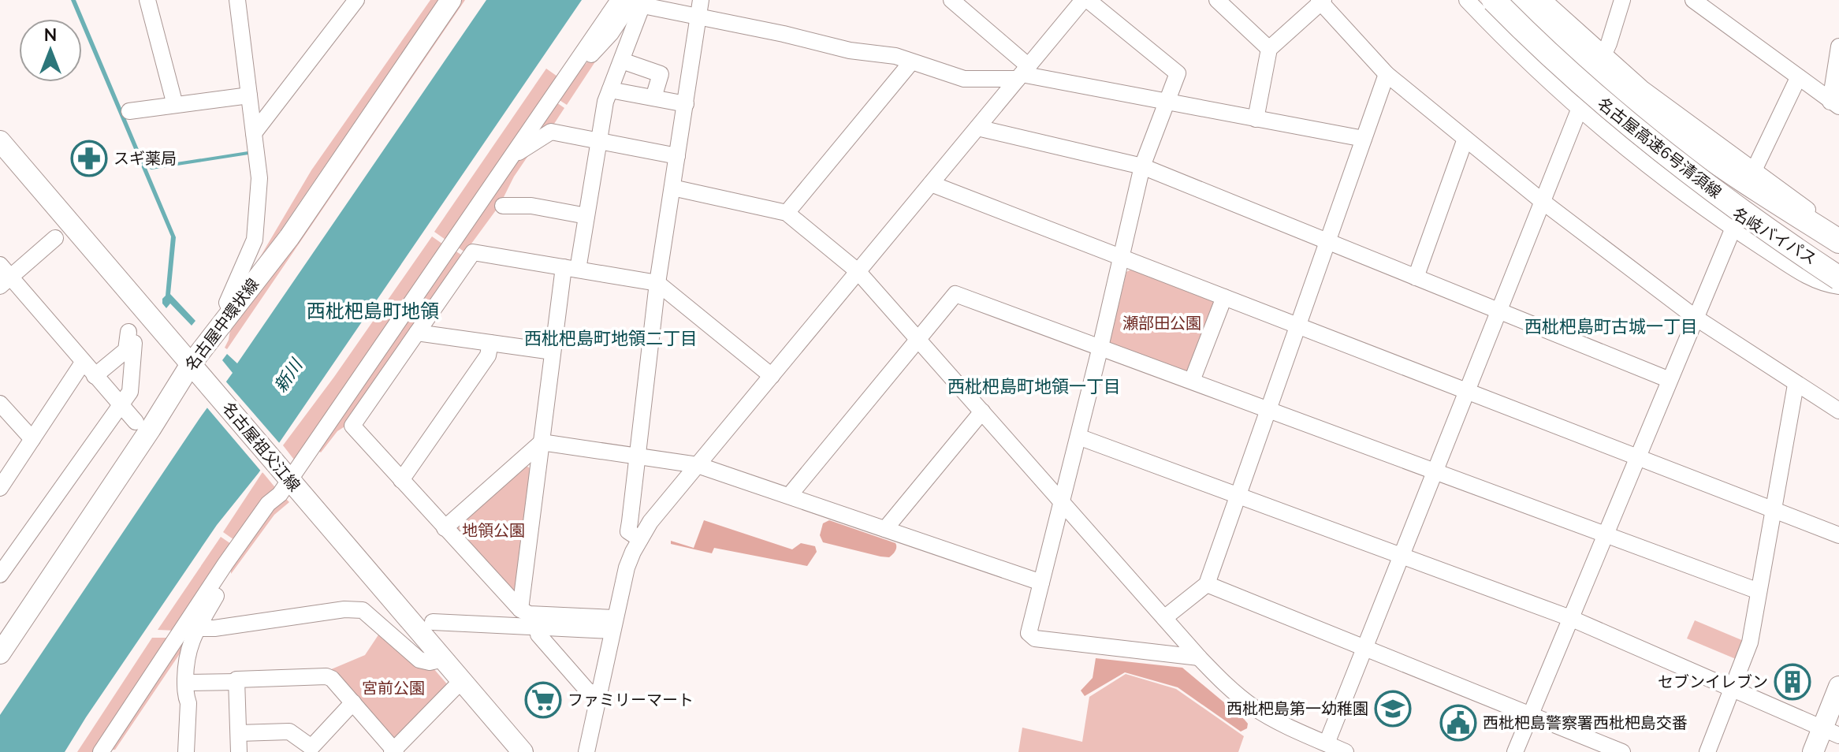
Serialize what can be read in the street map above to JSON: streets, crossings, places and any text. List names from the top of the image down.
{
  "streets": {
    "highway": ["名古屋高速6号清須線", "名岐バイパス"],
    "main road": ["名古屋中環状線", "名古屋祖父江線"]
  },
  "crossings": [
    ["名古屋高速6号清須線", "名岐バイパス"],
    ["名古屋中環状線", "名古屋祖父江線"]
  ],
  "districts": [
    "西枇杷島町地領",
    "西枇杷島町古城一丁目",
    "西枇杷島町地領二丁目",
    "西枇杷島町地領一丁目"
  ],
  "water": ["新川"],
  "parks": ["瀬部田公園", "地領公園", "宮前公園"],
  "places": {
    "pharmacy": ["スギ薬局"],
    "building": ["セブンイレブン"],
    "supermarket": ["ファミリーマート"],
    "school or university": ["西枇杷島第一幼稚園"],
    "public building": ["西枇杷島警察署西枇杷島交番"]
  },
  "north": "top"
}
